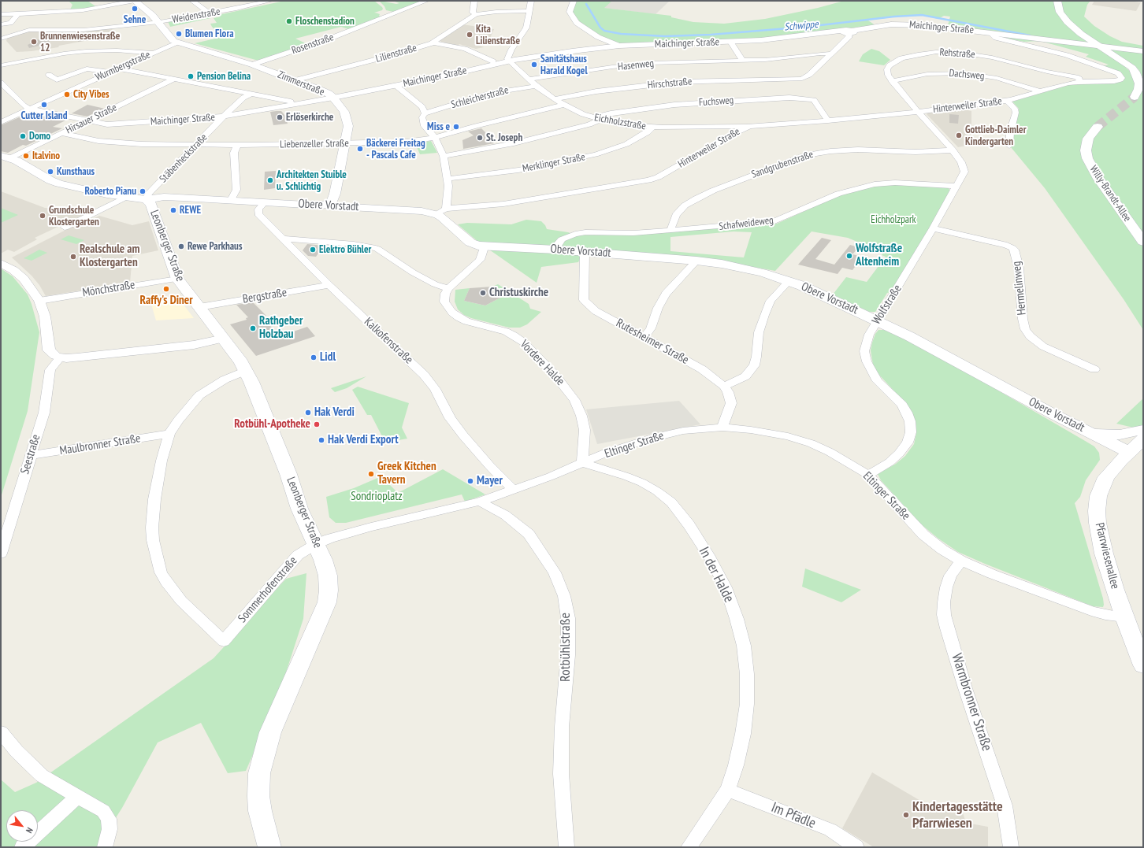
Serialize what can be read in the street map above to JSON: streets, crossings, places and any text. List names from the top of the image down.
{
  "streets": {
    "main road": [
      "Zimmerstraße",
      "Willy-Brandt-Allee",
      "Obere Vorstadt",
      "Leonberger Straße",
      "Pfarrwiesenallee"
    ],
    "street": [
      "Weidenstraße",
      "Maichinger Straße",
      "Rosenstraße",
      "Lilienstraße",
      "Rehstraße",
      "Hasenweg",
      "Wurmbergstraße",
      "Dachsweg",
      "Hirschstraße",
      "Schleicherstraße",
      "Fuchsweg",
      "Hinterweiler Straße",
      "Hirsauer Straße",
      "Eichholzstraße",
      "Liebenzeller Straße",
      "Stäbenheckstraße",
      "Merklinger Straße",
      "Sandgrubenstraße",
      "Schafweideweg",
      "Hermelinweg",
      "Mönchstraße",
      "Bergstraße",
      "Wolfstraße",
      "Kalkofenstraße",
      "Rutesheimer Straße",
      "Vordere Halde",
      "Maulbronner Straße",
      "Eltinger Straße",
      "Seestraße",
      "In der Halde",
      "Sommerhofenstraße",
      "Rotbühlstraße",
      "Warmbronner Straße",
      "Im Pfädle"
    ]
  },
  "crossings": [
    ["Maichinger Straße", "Wurmbergstraße"],
    ["Maichinger Straße", "Zimmerstraße"],
    ["Maichinger Straße", "Hirschstraße"],
    ["Maichinger Straße", "Hinterweiler Straße"],
    ["Maichinger Straße", "Hirsauer Straße"],
    ["Maichinger Straße", "Eichholzstraße"],
    ["Maichinger Straße", "Stäbenheckstraße"],
    ["Rosenstraße", "Zimmerstraße"],
    ["Lilienstraße", "Zimmerstraße"],
    ["Rehstraße", "Dachsweg"],
    ["Rehstraße", "Hinterweiler Straße"],
    ["Rehstraße", "Wolfstraße"],
    ["Hasenweg", "Hirschstraße"],
    ["Hasenweg", "Eichholzstraße"],
    ["Wurmbergstraße", "Zimmerstraße"],
    ["Dachsweg", "Hinterweiler Straße"],
    ["Zimmerstraße", "Liebenzeller Straße"],
    ["Zimmerstraße", "Obere Vorstadt"],
    ["Hirschstraße", "Eichholzstraße"],
    ["Schleicherstraße", "Eichholzstraße"],
    ["Fuchsweg", "Hinterweiler Straße"],
    ["Fuchsweg", "Eichholzstraße"],
    ["Hinterweiler Straße", "Eichholzstraße"],
    ["Hinterweiler Straße", "Obere Vorstadt"],
    ["Hinterweiler Straße", "Wolfstraße"],
    ["Hirsauer Straße", "Liebenzeller Straße"],
    ["Hirsauer Straße", "Obere Vorstadt"],
    ["Eichholzstraße", "Liebenzeller Straße"],
    ["Eichholzstraße", "Merklinger Straße"],
    ["Liebenzeller Straße", "Stäbenheckstraße"],
    ["Stäbenheckstraße", "Obere Vorstadt"],
    ["Stäbenheckstraße", "Leonberger Straße"],
    ["Sandgrubenstraße", "Schafweideweg"],
    ["Sandgrubenstraße", "Wolfstraße"],
    ["Obere Vorstadt", "Schafweideweg"],
    ["Obere Vorstadt", "Leonberger Straße"],
    ["Obere Vorstadt", "Wolfstraße"],
    ["Obere Vorstadt", "Kalkofenstraße"],
    ["Obere Vorstadt", "Rutesheimer Straße"],
    ["Obere Vorstadt", "Pfarrwiesenallee"],
    ["Schafweideweg", "Wolfstraße"],
    ["Leonberger Straße", "Mönchstraße"],
    ["Leonberger Straße", "Bergstraße"],
    ["Leonberger Straße", "Sommerhofenstraße"],
    ["Hermelinweg", "Wolfstraße"],
    ["Bergstraße", "Kalkofenstraße"],
    ["Wolfstraße", "Eltinger Straße"],
    ["Rutesheimer Straße", "Eltinger Straße"],
    ["Vordere Halde", "Eltinger Straße"],
    ["Vordere Halde", "In der Halde"],
    ["Maulbronner Straße", "Seestraße"],
    ["Maulbronner Straße", "Sommerhofenstraße"],
    ["Eltinger Straße", "Pfarrwiesenallee"],
    ["Eltinger Straße", "In der Halde"],
    ["Eltinger Straße", "Warmbronner Straße"],
    ["In der Halde", "Im Pfädle"]
  ],
  "water": ["Schwippe"],
  "parks": ["Eichholzpark", "Sondrioplatz"],
  "places": [
    "Sehne",
    "Floschenstadion",
    "Blumen Flora",
    "Kita Lilienstraße",
    "Brunnenwiesenstraße 12",
    "Sanitätshaus Harald Kogel",
    "Pension Belina",
    "City Vibes",
    "Cutter Island",
    "Erlöserkirche",
    "Miss e",
    "Gottlieb-Daimler Kindergarten",
    "Domo",
    "St. Joseph",
    "Bäckerei Freitag - Pascals Cafe",
    "Italvino",
    "Kunsthaus",
    "Architekten Stuible u. Schlichtig",
    "Roberto Pianu",
    "REWE",
    "Grundschule Klostergarten",
    "Rewe Parkhaus",
    "Elektro Bühler",
    "Wolfstraße Altenheim",
    "Realschule am Klostergarten",
    "Raffy's Diner",
    "Christuskirche",
    "Rathgeber Holzbau",
    "Lidl",
    "Hak Verdi",
    "Rotbühl-Apotheke",
    "Hak Verdi Export",
    "Greek Kitchen Tavern",
    "Mayer",
    "Kindertagesstätte Pfarrwiesen"
  ],
  "north": "bottom right"
}
